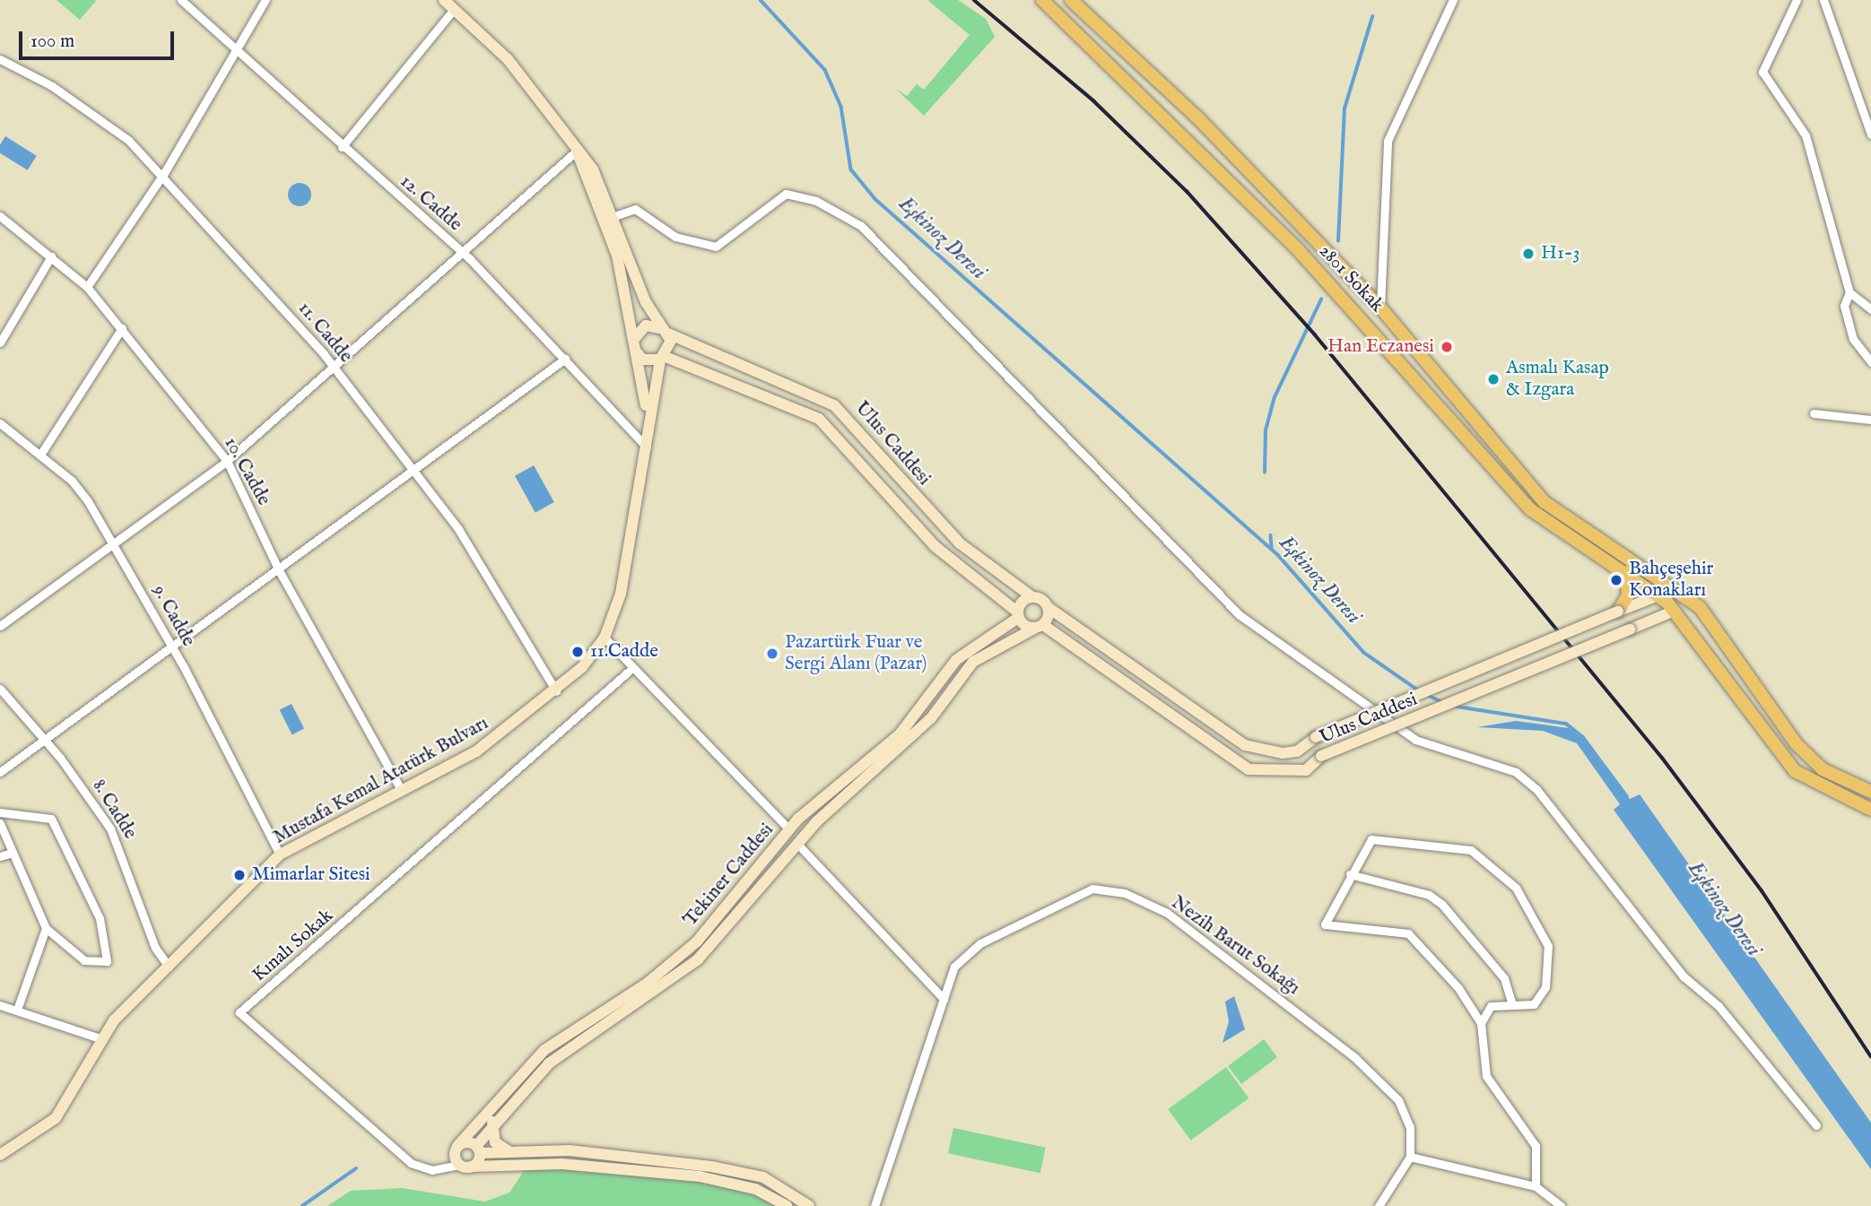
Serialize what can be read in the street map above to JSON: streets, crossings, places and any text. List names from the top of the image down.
{
  "streets": {
    "main road": ["2801 Sokak"],
    "street": [
      "12. Cadde",
      "11. Cadde",
      "Ulus Caddesi",
      "10. Cadde",
      "9. Cadde",
      "Mustafa Kemal Atatürk Bulvarı",
      "8. Cadde",
      "Tekiner Caddesi",
      "Kınalı Sokak",
      "Nezih Barut Sokağı"
    ]
  },
  "crossings": [
    ["12. Cadde", "Mustafa Kemal Atatürk Bulvarı"],
    ["2801 Sokak", "Ulus Caddesi"],
    ["11. Cadde", "Mustafa Kemal Atatürk Bulvarı"],
    ["Ulus Caddesi", "Tekiner Caddesi"],
    ["10. Cadde", "Mustafa Kemal Atatürk Bulvarı"],
    ["9. Cadde", "Mustafa Kemal Atatürk Bulvarı"],
    ["Mustafa Kemal Atatürk Bulvarı", "8. Cadde"],
    ["Tekiner Caddesi", "Kınalı Sokak"]
  ],
  "water": ["Eşkinoz Deresi"],
  "places": [
    "H1-3",
    "Han Eczanesi",
    "Asmalı Kasap & Izgara",
    "Bahçeşehir Konakları",
    "11.Cadde",
    "Pazartürk Fuar ve Sergi Alanı (Pazar)",
    "Mimarlar Sitesi"
  ],
  "scale_bar": "100 m"
}
